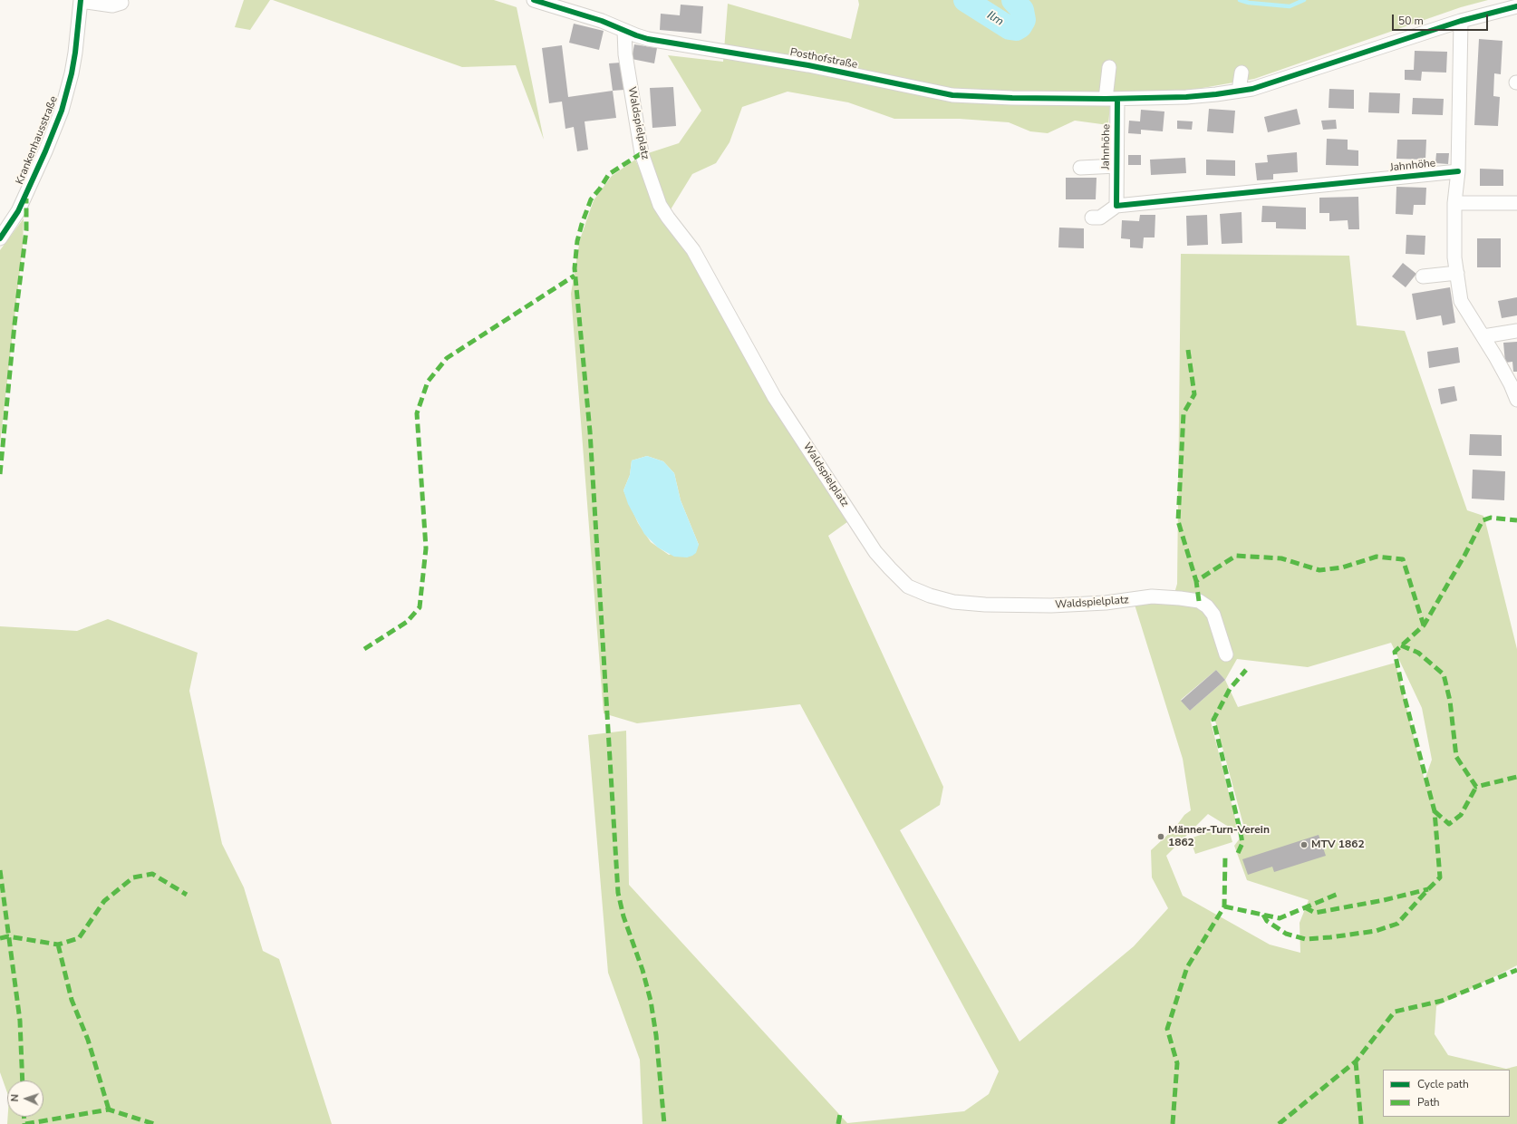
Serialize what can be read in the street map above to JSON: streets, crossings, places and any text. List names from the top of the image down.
{
  "streets": {
    "street": [
      "Posthofstraße",
      "Waldspielplatz",
      "Krankenhausstraße",
      "Jahnhöhe"
    ]
  },
  "crossings": [
    ["Posthofstraße", "Waldspielplatz"],
    ["Posthofstraße", "Jahnhöhe"]
  ],
  "water": ["Ilm"],
  "places": ["Männer-Turn-Verein 1862", "MTV 1862"],
  "legend": ["Cycle path", "Path"],
  "scale_bar": "50 m",
  "north": "left"
}
